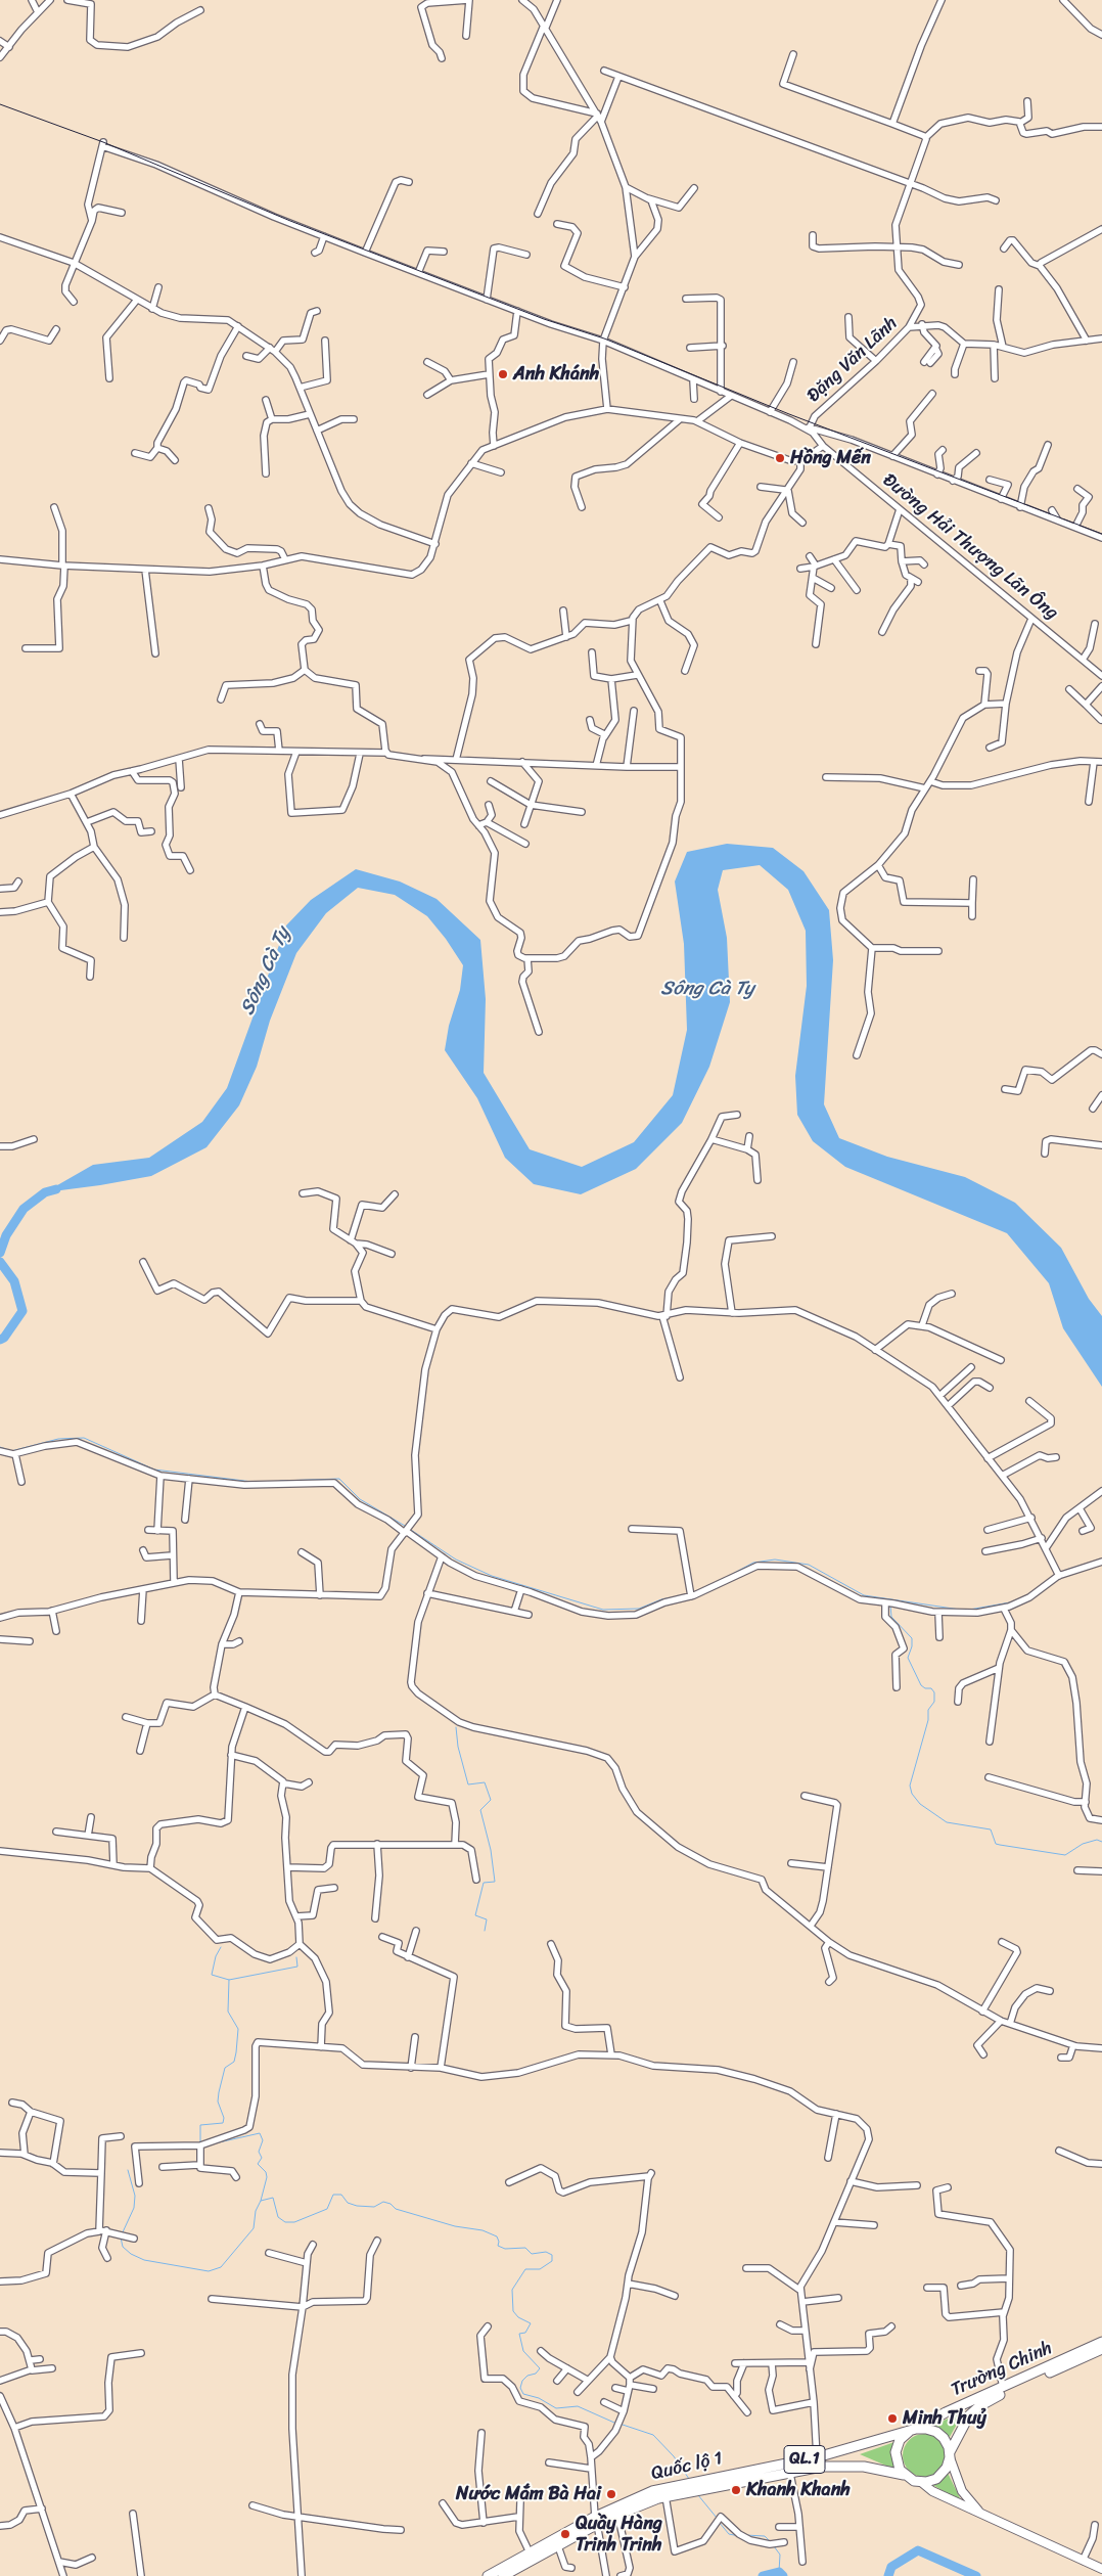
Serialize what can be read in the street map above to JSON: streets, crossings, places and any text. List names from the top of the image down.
{
  "streets": {
    "highway": ["Trường Chinh", "QL.1", "Quốc lộ 1"],
    "street": ["Đặng Văn Lãnh", "Đường Hải Thượng Lãn Ông"]
  },
  "crossings": [
    ["Đặng Văn Lãnh", "Đường Hải Thượng Lãn Ông"],
    ["Trường Chinh", "QL.1"],
    ["Trường Chinh", "Quốc lộ 1"],
    ["QL.1", "Quốc lộ 1"]
  ],
  "water": ["Sông Cà Ty"],
  "places": [
    "Anh Khánh",
    "Hồng Mến",
    "Minh Thuỷ",
    "Khanh Khanh",
    "Nước Mắm Bà Hai",
    "Quầy Hàng Trinh Trinh"
  ]
}
